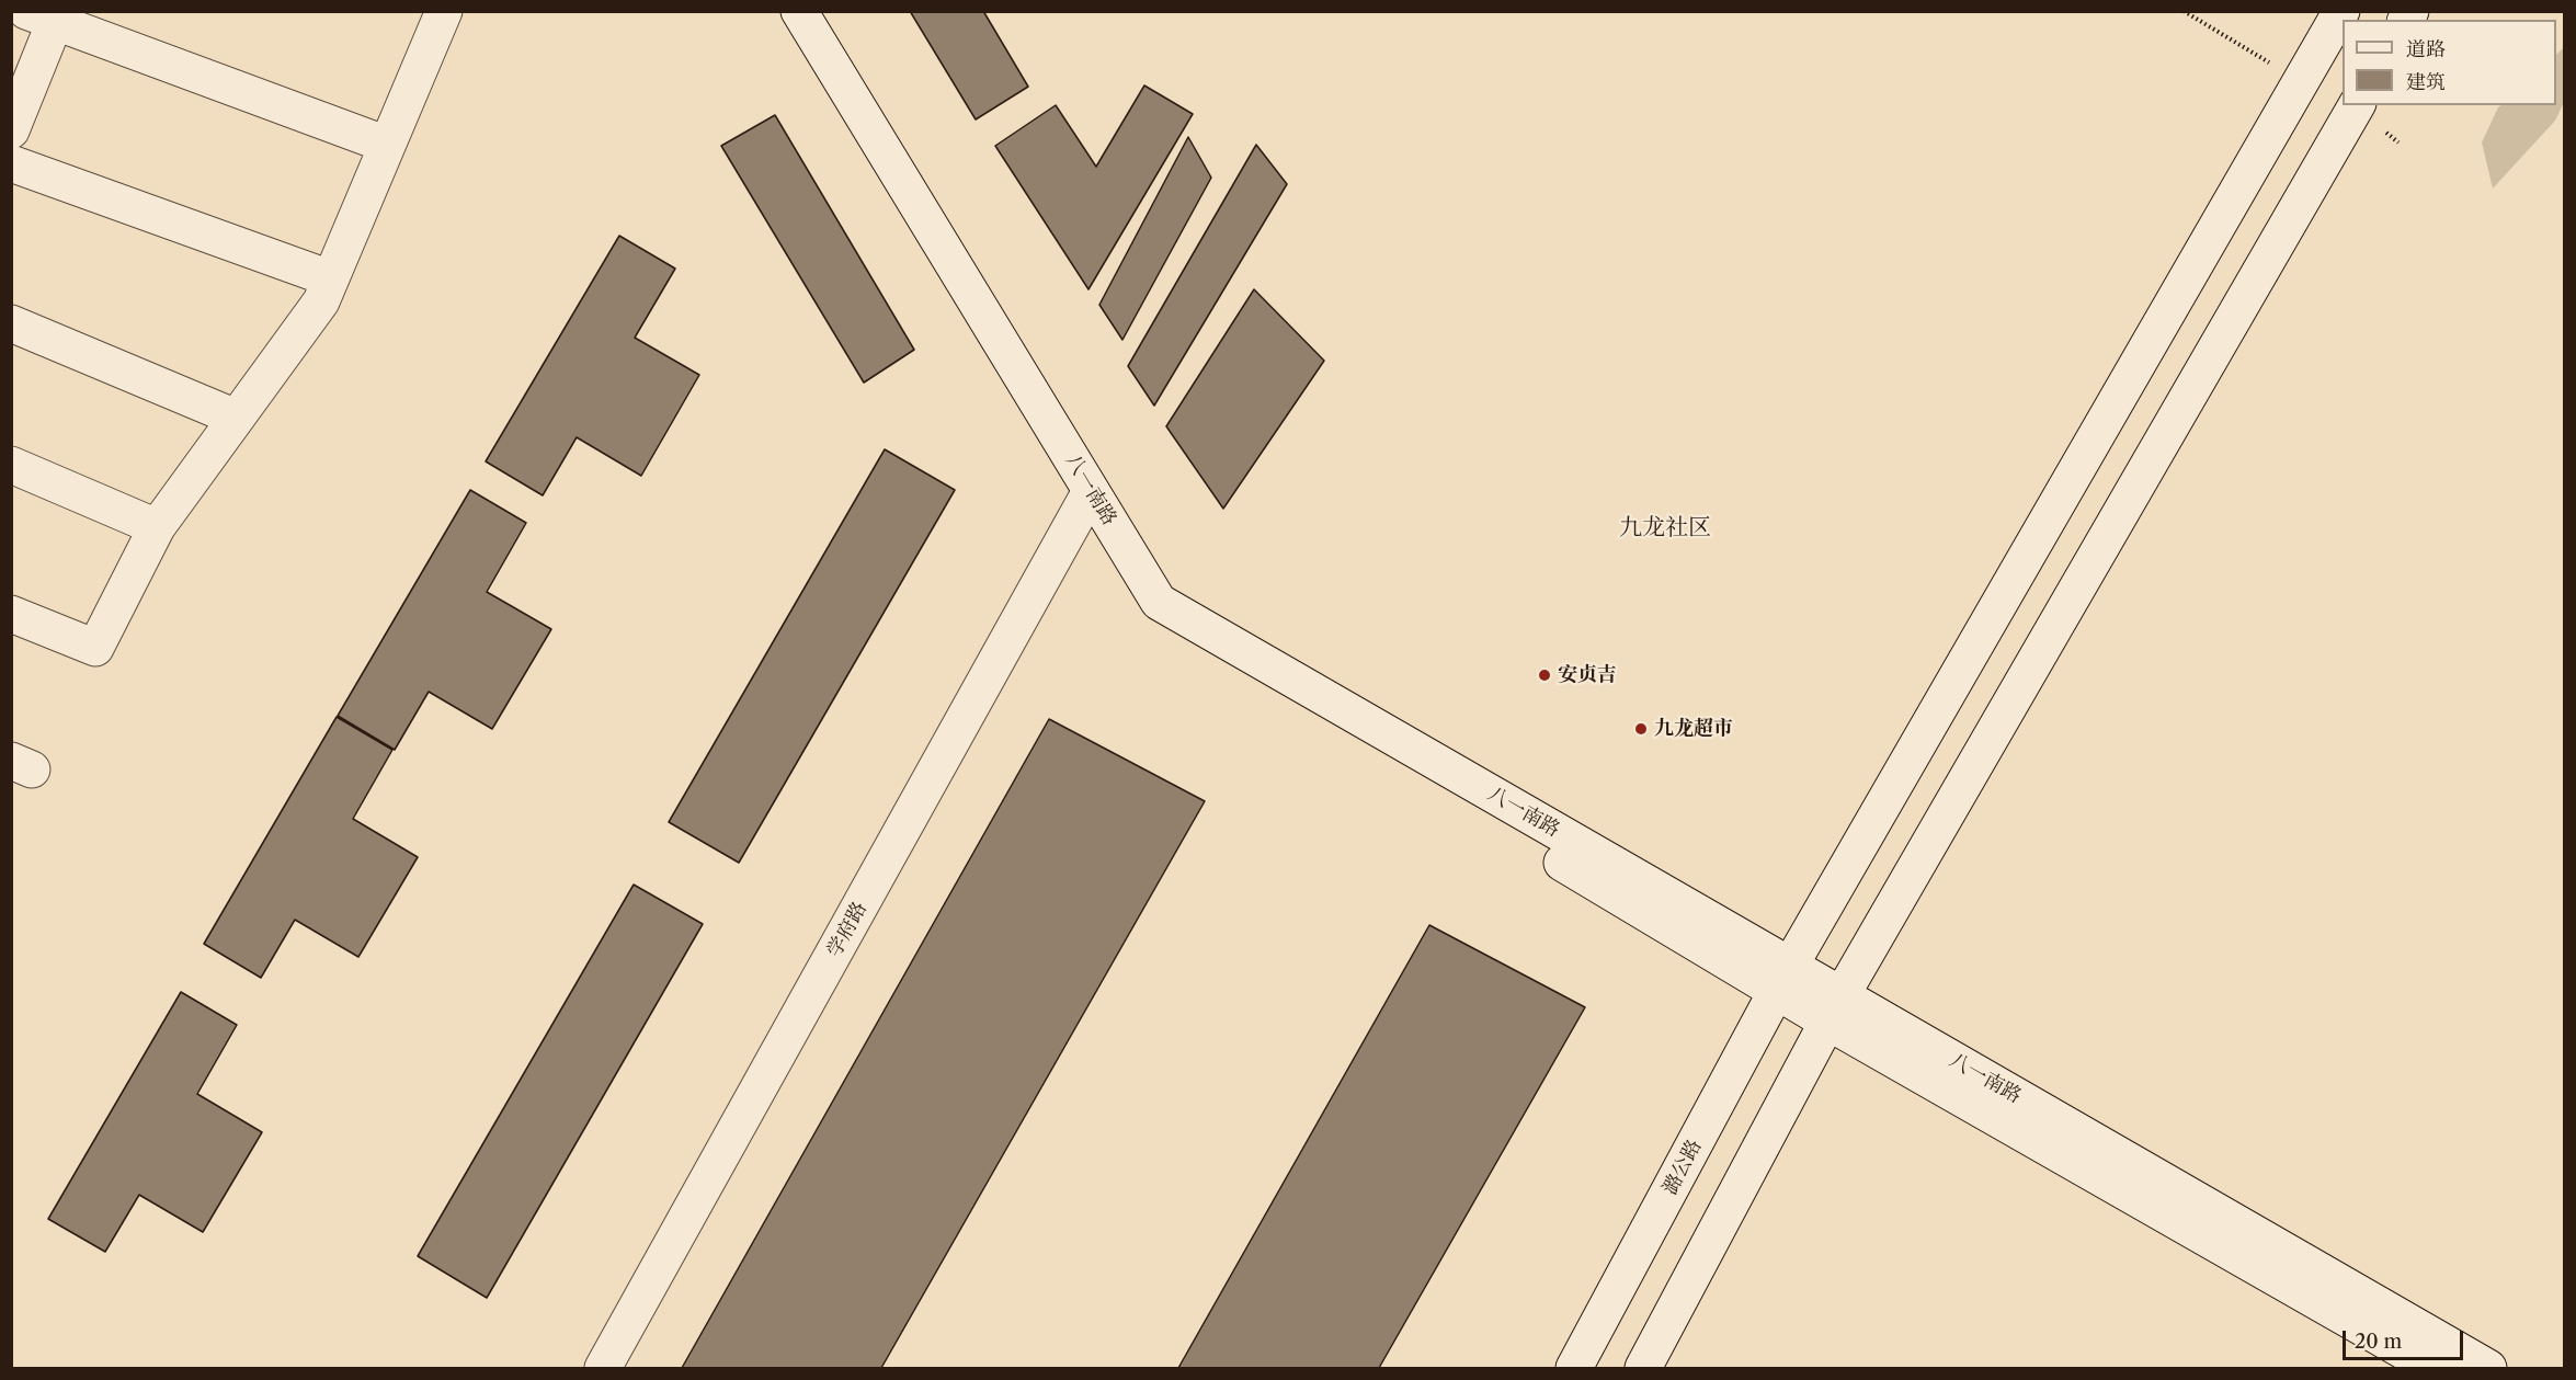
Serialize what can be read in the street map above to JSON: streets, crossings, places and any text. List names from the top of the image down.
{
  "streets": {
    "main road": ["八一南路", "学府路", "潞公路"]
  },
  "crossings": [
    ["八一南路", "学府路"],
    ["八一南路", "潞公路"]
  ],
  "districts": ["九龙社区"],
  "places": ["安贞吉", "九龙超市"],
  "legend": ["道路", "建筑"],
  "scale_bar": "20 m"
}
